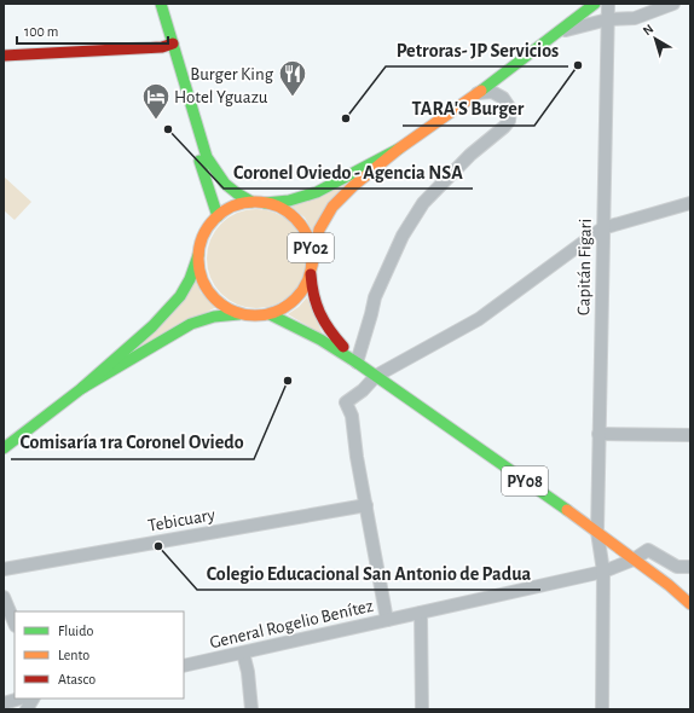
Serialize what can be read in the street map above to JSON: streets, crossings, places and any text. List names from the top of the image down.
{
  "streets": {
    "main road": ["PY02", "PY08"],
    "street": ["Capitán Figari", "Tebicuary", "General Rogelio Benítez"]
  },
  "crossings": [
    ["PY02", "PY08"],
    ["Capitán Figari", "PY08"],
    ["Capitán Figari", "General Rogelio Benítez"],
    ["PY08", "General Rogelio Benítez"]
  ],
  "places": {
    "other": [
      "TARA'S Burger",
      "Petroras- JP Servicios",
      "Coronel Oviedo - Agencia NSA",
      "Comisaría 1ra Coronel Oviedo",
      "Colegio Educacional San Antonio de Padua"
    ],
    "restaurant": ["Burger King"],
    "hotel": ["Hotel Yguazu"]
  },
  "legend": ["Fluido", "Lento", "Atasco"],
  "scale_bar": "100 m",
  "north": "top left"
}
